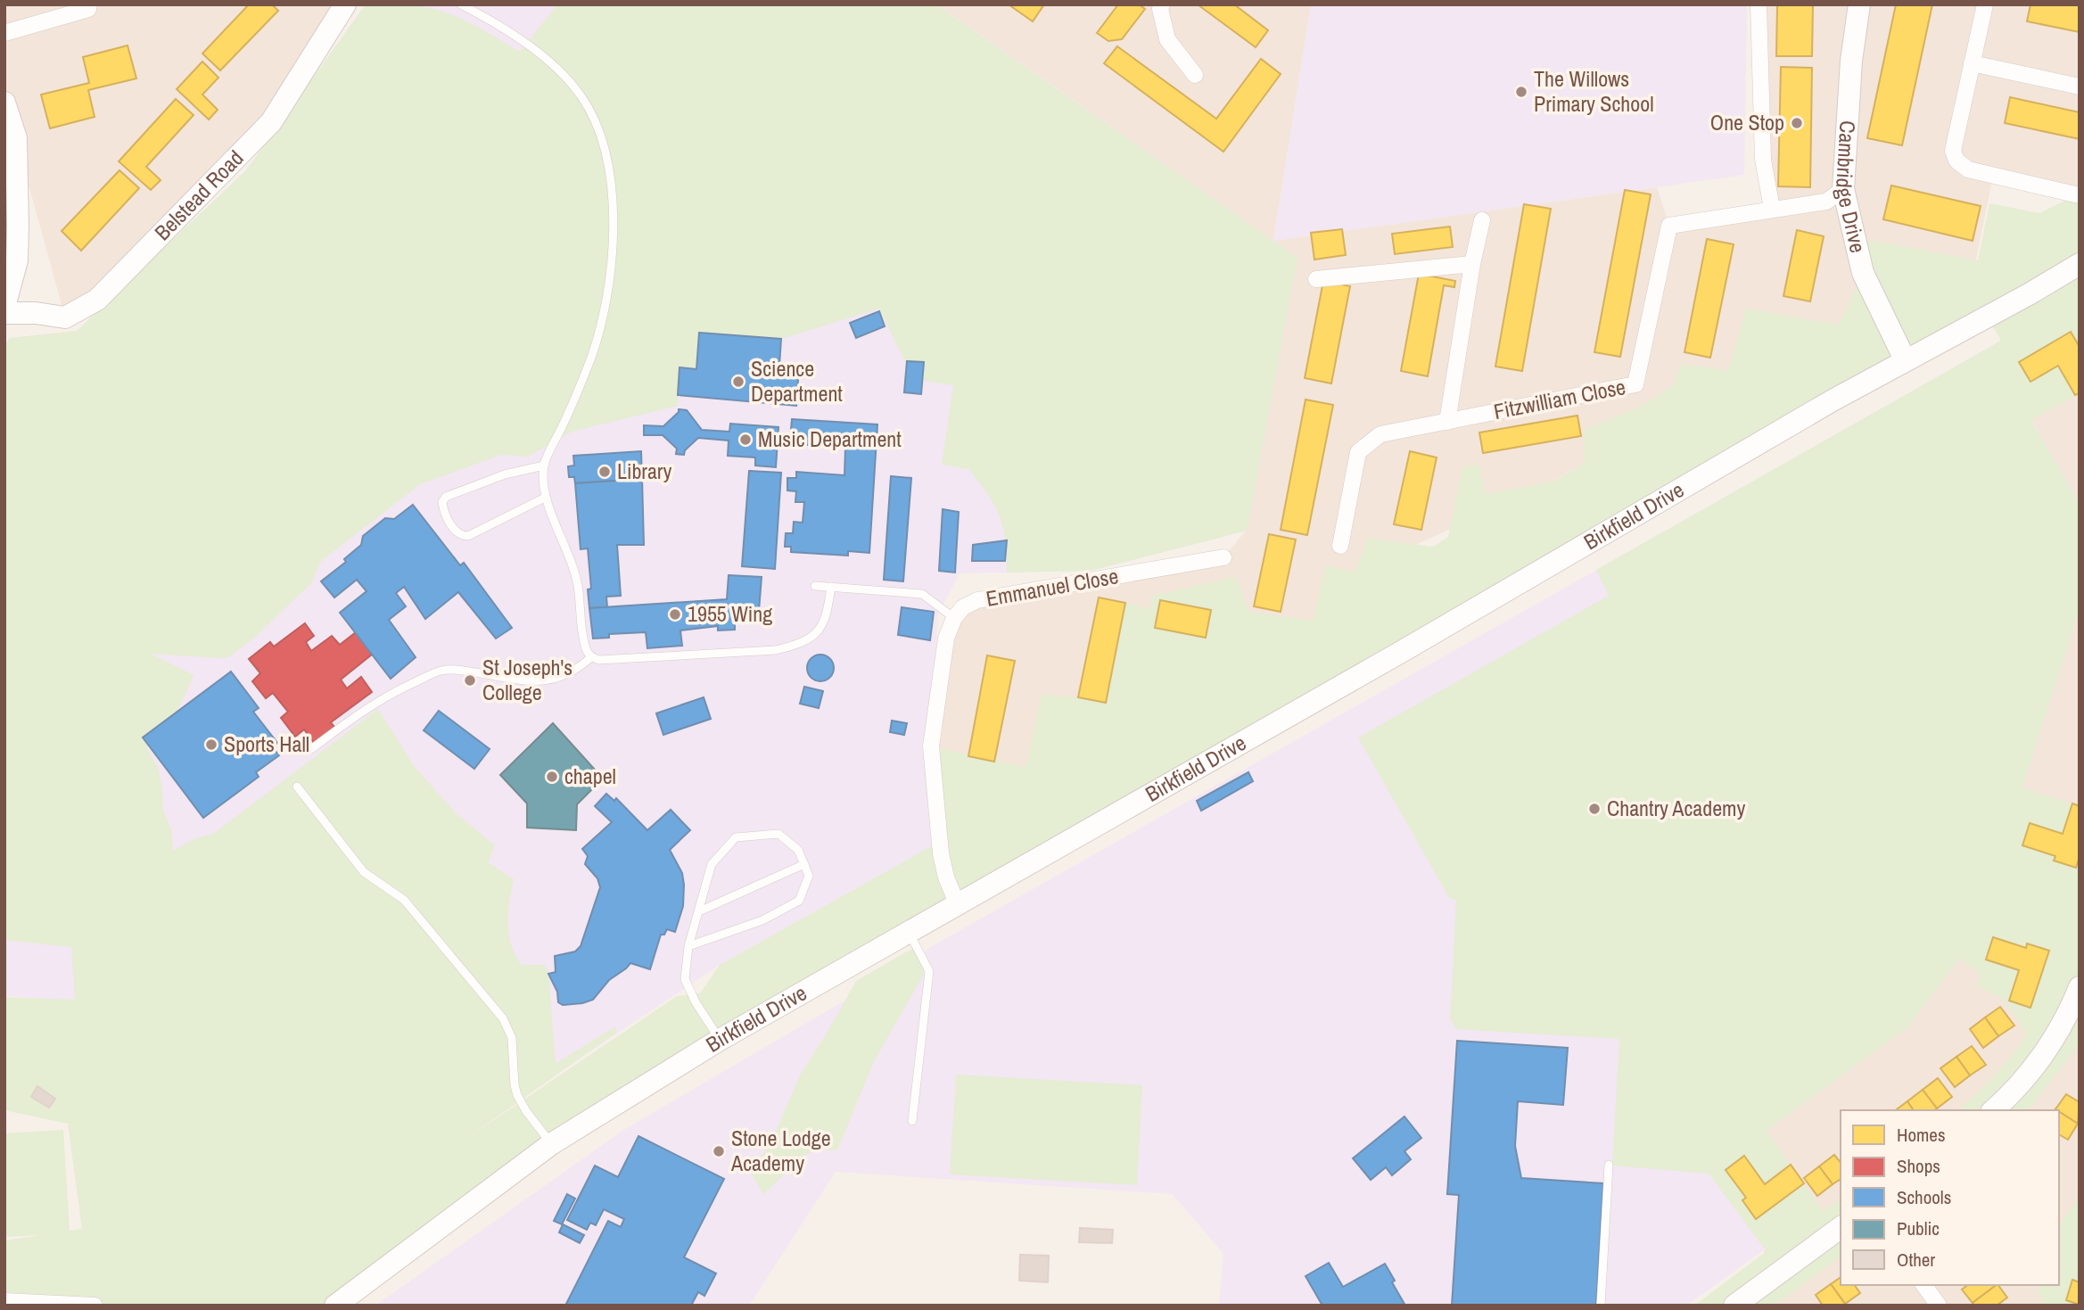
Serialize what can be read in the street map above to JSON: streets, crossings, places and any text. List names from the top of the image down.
{
  "streets": {
    "street": [
      "Cambridge Drive",
      "Belstead Road",
      "Fitzwilliam Close",
      "Birkfield Drive",
      "Emmanuel Close"
    ]
  },
  "crossings": [
    ["Cambridge Drive", "Fitzwilliam Close"],
    ["Cambridge Drive", "Birkfield Drive"]
  ],
  "places": [
    "The Willows Primary School",
    "One Stop",
    "Science Department",
    "Music Department",
    "Library",
    "1955 Wing",
    "St Joseph's College",
    "Sports Hall",
    "chapel",
    "Chantry Academy",
    "Stone Lodge Academy"
  ],
  "legend": [
    "Homes",
    "Shops",
    "Schools",
    "Public",
    "Other"
  ]
}
